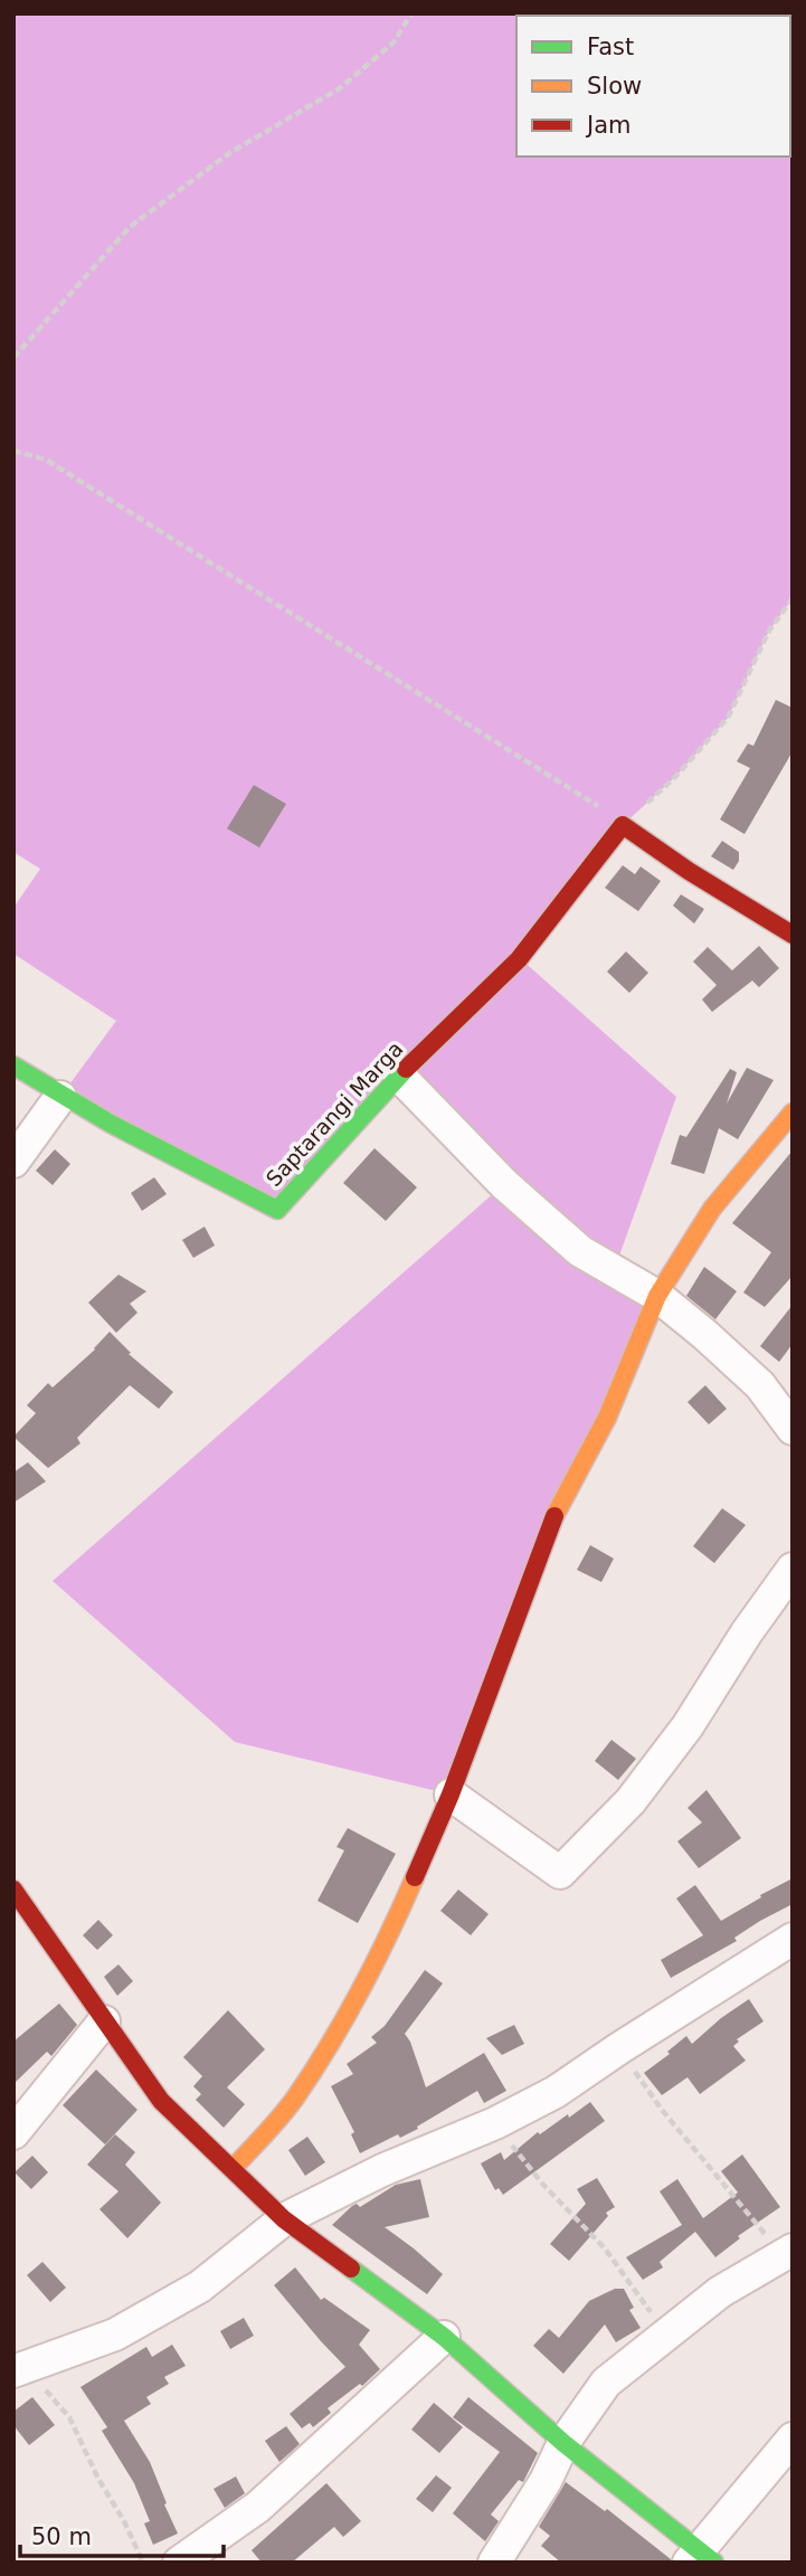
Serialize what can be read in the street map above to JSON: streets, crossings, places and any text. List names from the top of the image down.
{
  "streets": {
    "street": ["Saptarangi Marga"]
  },
  "legend": ["Fast", "Slow", "Jam"],
  "scale_bar": "50 m"
}
